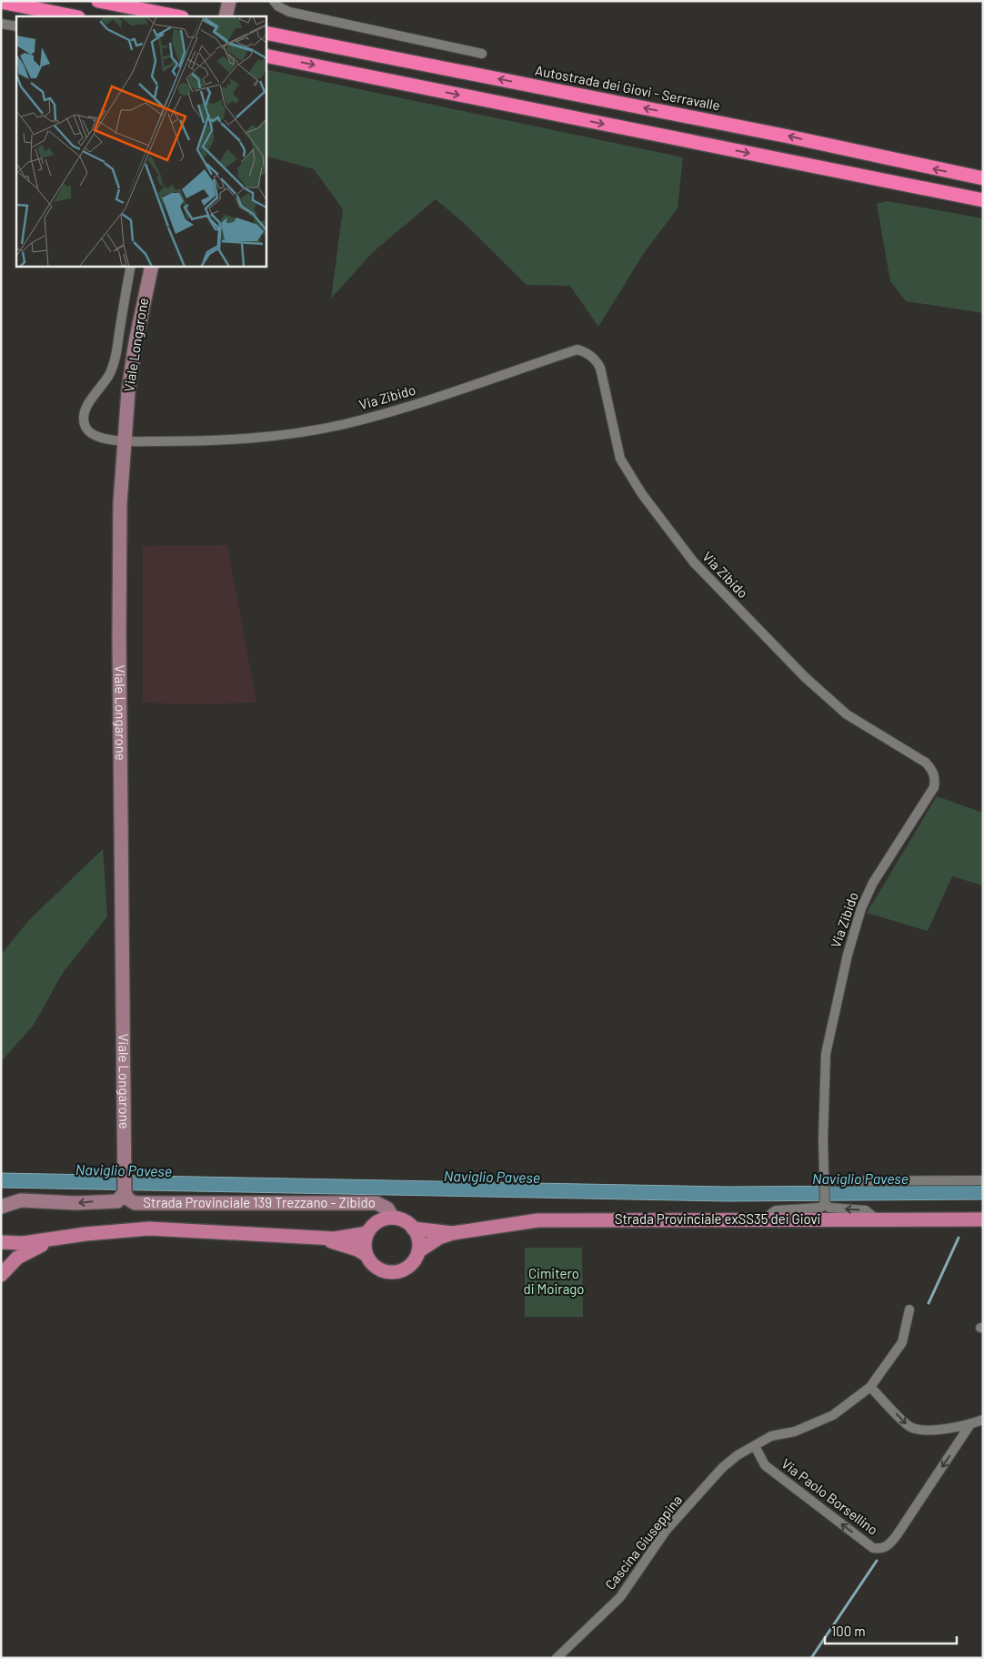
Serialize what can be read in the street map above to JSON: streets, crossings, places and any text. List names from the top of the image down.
{
  "streets": {
    "highway": ["Autostrada dei Giovi - Serravalle"],
    "main road": ["Viale Longarone", "Strada Provinciale 139 Trezzano - Zibido", "Strada Provinciale exSS35 dei Giovi"],
    "street": ["Via Zibido", "Via Paolo Borsellino", "Cascina Giuseppina"]
  },
  "crossings": [
    ["Viale Longarone", "Via Zibido"],
    ["Viale Longarone", "Strada Provinciale 139 Trezzano - Zibido"],
    ["Strada Provinciale 139 Trezzano - Zibido", "Strada Provinciale exSS35 dei Giovi"],
    ["Via Paolo Borsellino", "Cascina Giuseppina"]
  ],
  "water": ["Naviglio Pavese"],
  "parks": ["Cimitero di Moirago"],
  "scale_bar": "100 m"
}
